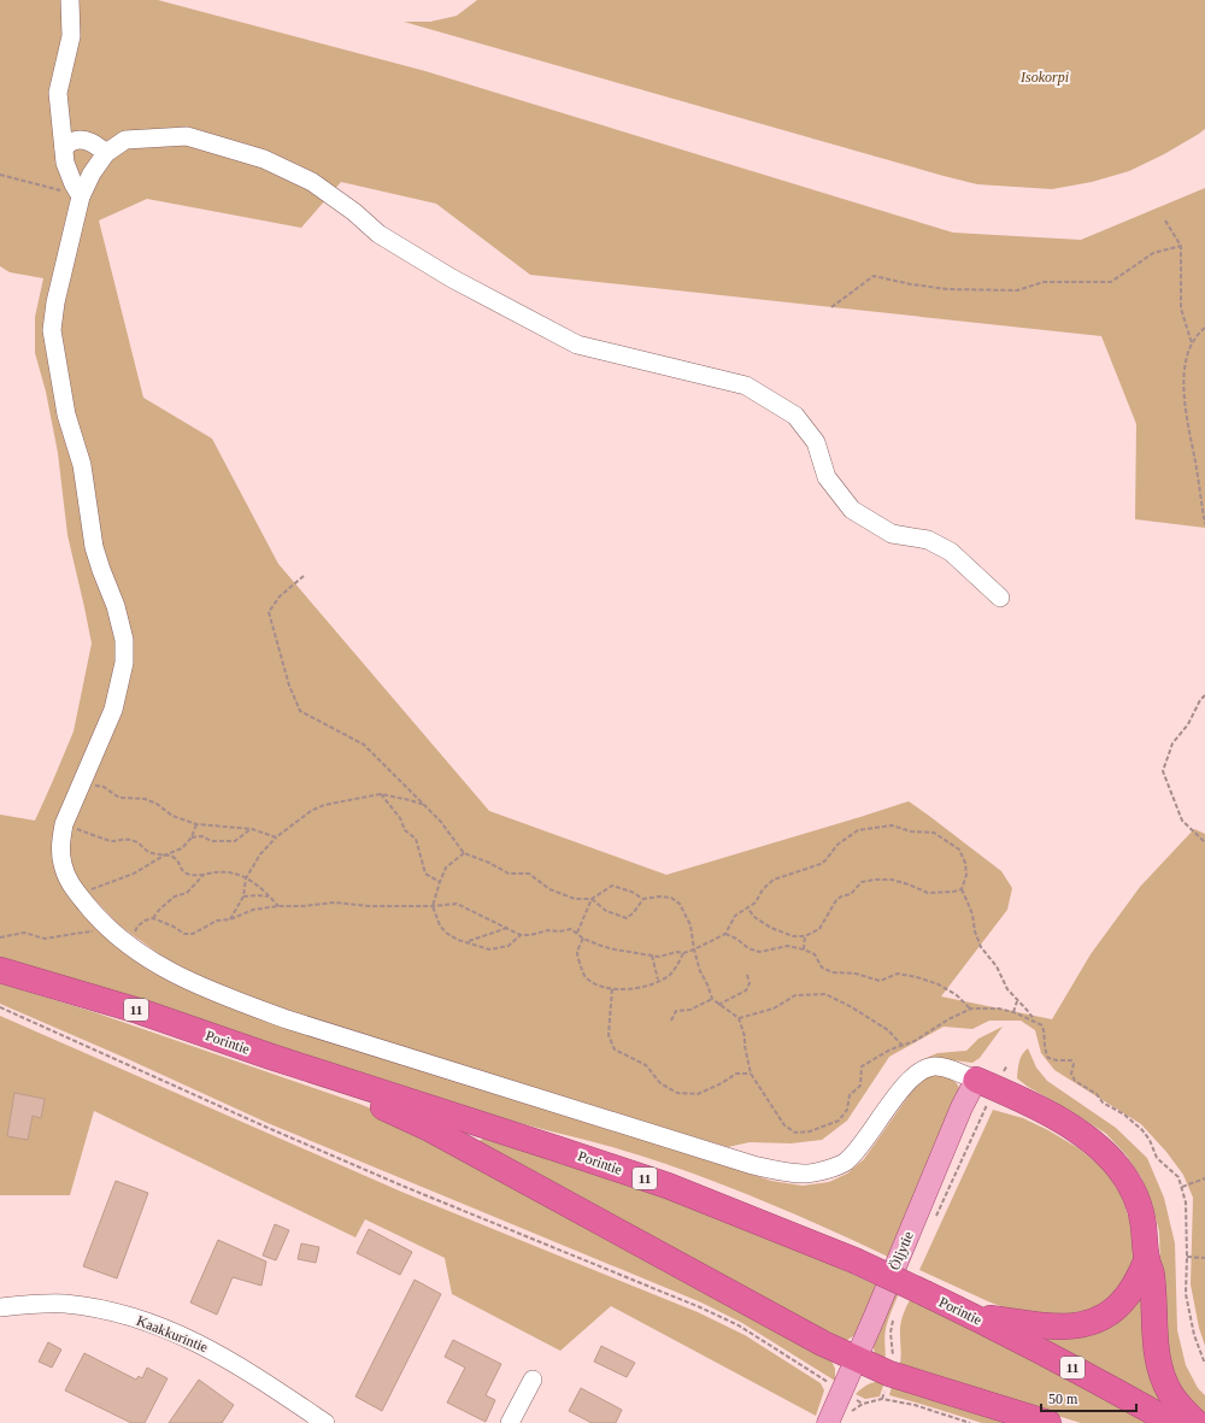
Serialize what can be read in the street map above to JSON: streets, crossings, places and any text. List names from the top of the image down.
{
  "streets": {
    "highway": ["11", "Porintie"],
    "main road": ["Öljytie"],
    "street": ["Kaakkurintie"]
  },
  "parks": ["Isokorpi"],
  "scale_bar": "50 m"
}
